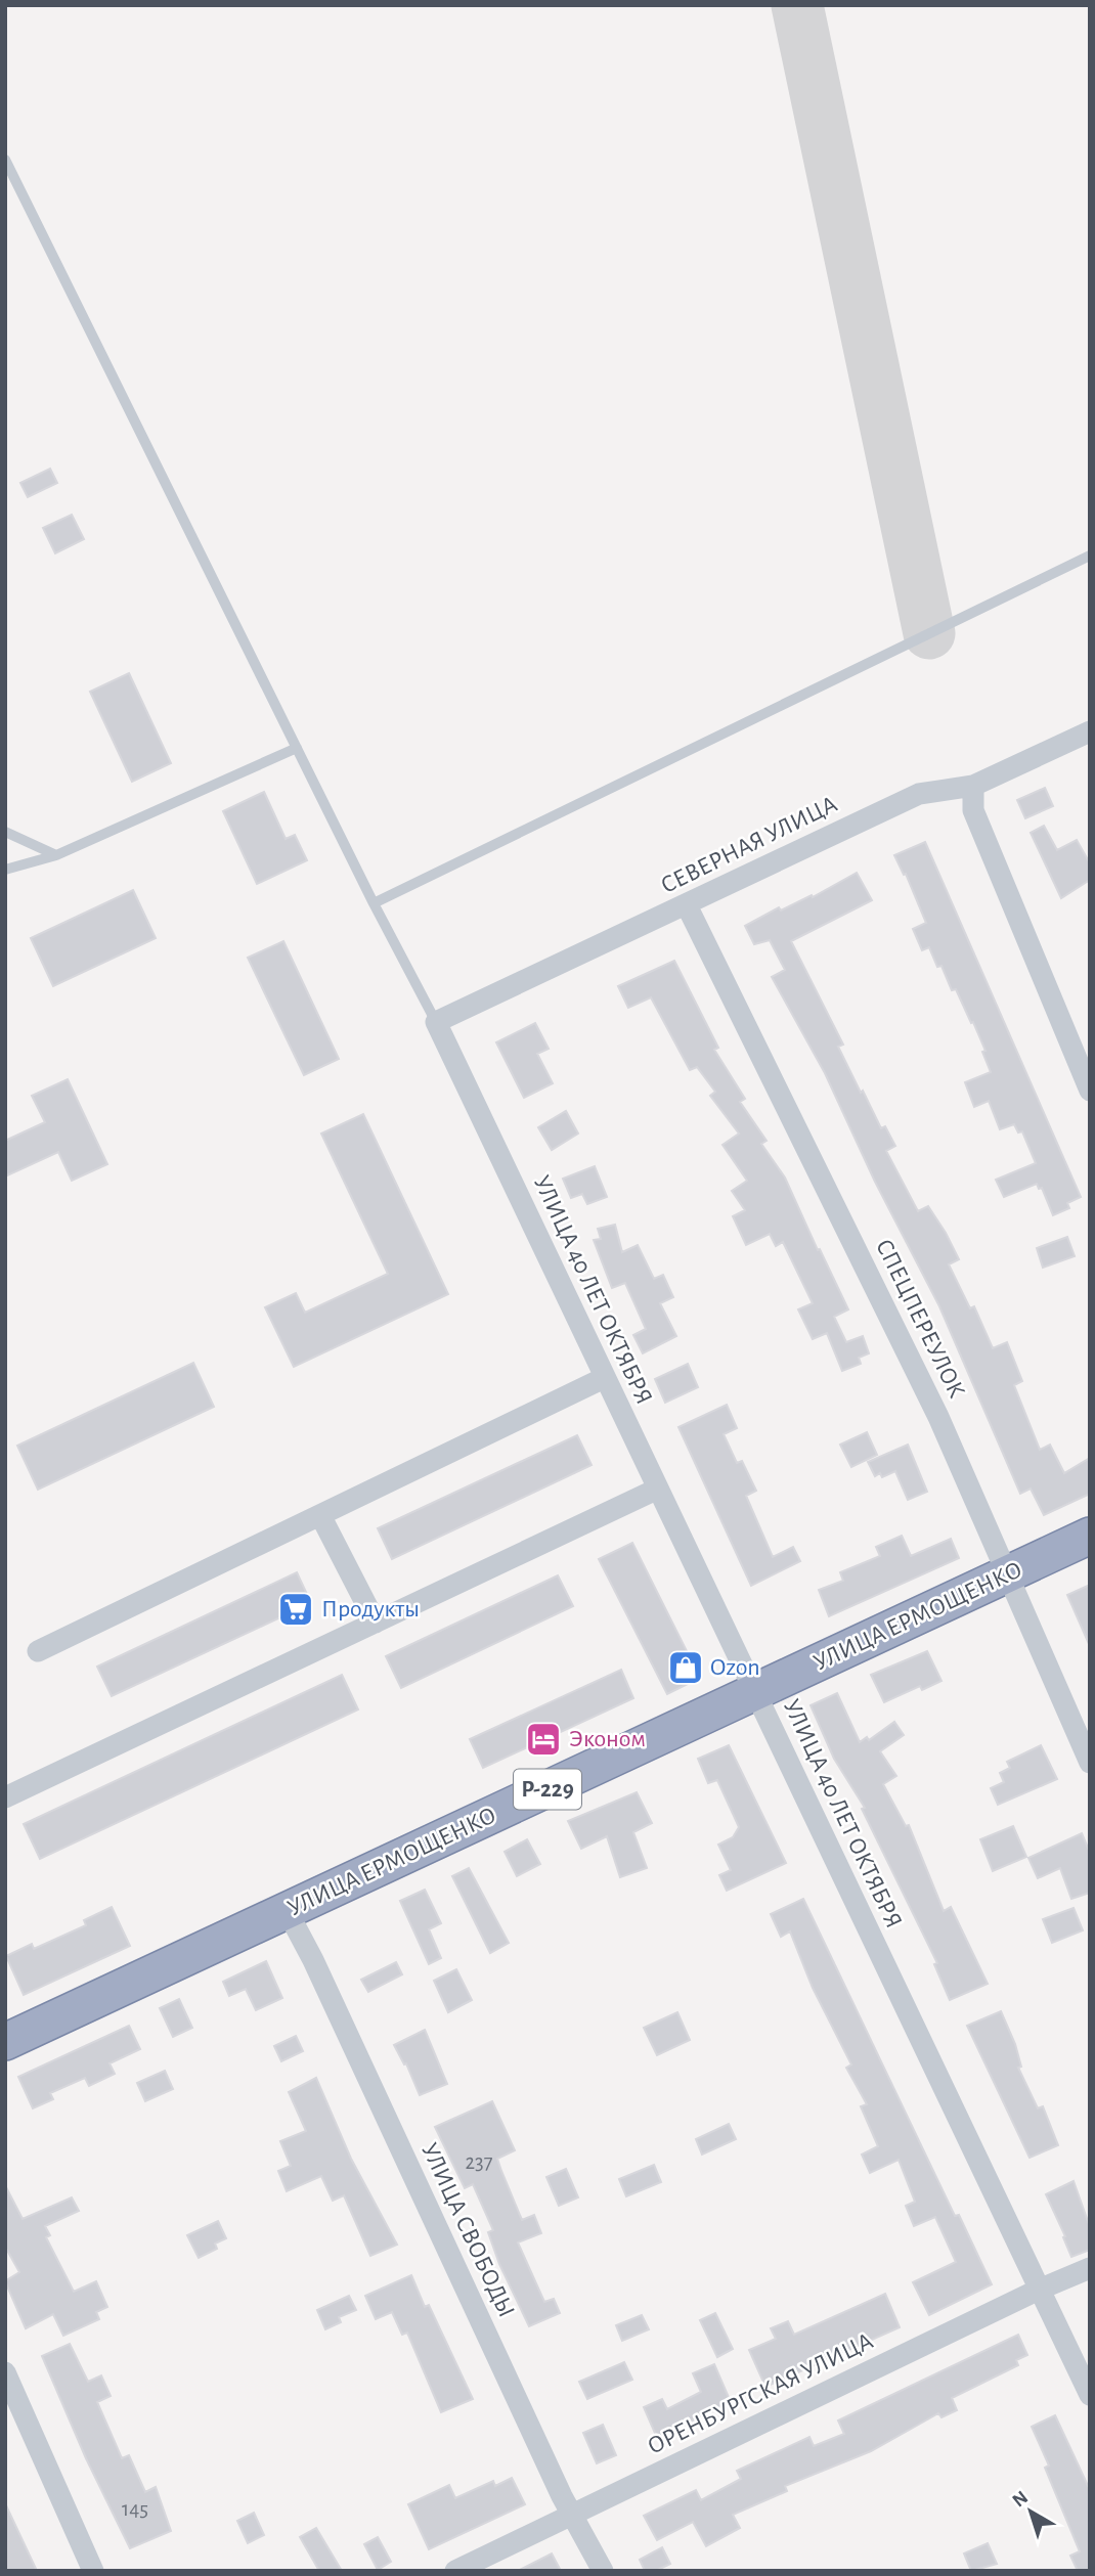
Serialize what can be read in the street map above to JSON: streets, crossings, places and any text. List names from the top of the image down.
{
  "streets": {
    "highway": ["УЛИЦА ЕРМОЩЕНКО", "Р-229"],
    "street": [
      "СЕВЕРНАЯ УЛИЦА",
      "УЛИЦА 40 ЛЕТ ОКТЯБРЯ",
      "СПЕЦПЕРЕУЛОК",
      "УЛИЦА СВОБОДЫ",
      "ОРЕНБУРГСКАЯ УЛИЦА"
    ]
  },
  "crossings": [
    ["СЕВЕРНАЯ УЛИЦА", "УЛИЦА 40 ЛЕТ ОКТЯБРЯ"],
    ["СЕВЕРНАЯ УЛИЦА", "СПЕЦПЕРЕУЛОК"],
    ["УЛИЦА 40 ЛЕТ ОКТЯБРЯ", "УЛИЦА ЕРМОЩЕНКО"],
    ["УЛИЦА 40 ЛЕТ ОКТЯБРЯ", "ОРЕНБУРГСКАЯ УЛИЦА"],
    ["СПЕЦПЕРЕУЛОК", "УЛИЦА ЕРМОЩЕНКО"],
    ["УЛИЦА ЕРМОЩЕНКО", "УЛИЦА СВОБОДЫ"],
    ["УЛИЦА СВОБОДЫ", "ОРЕНБУРГСКАЯ УЛИЦА"]
  ],
  "places": {
    "supermarket": ["Продукты"],
    "shop": ["Ozon"],
    "hotel": ["Эконом"]
  },
  "house_numbers": ["237", "145"],
  "north": "top left"
}
